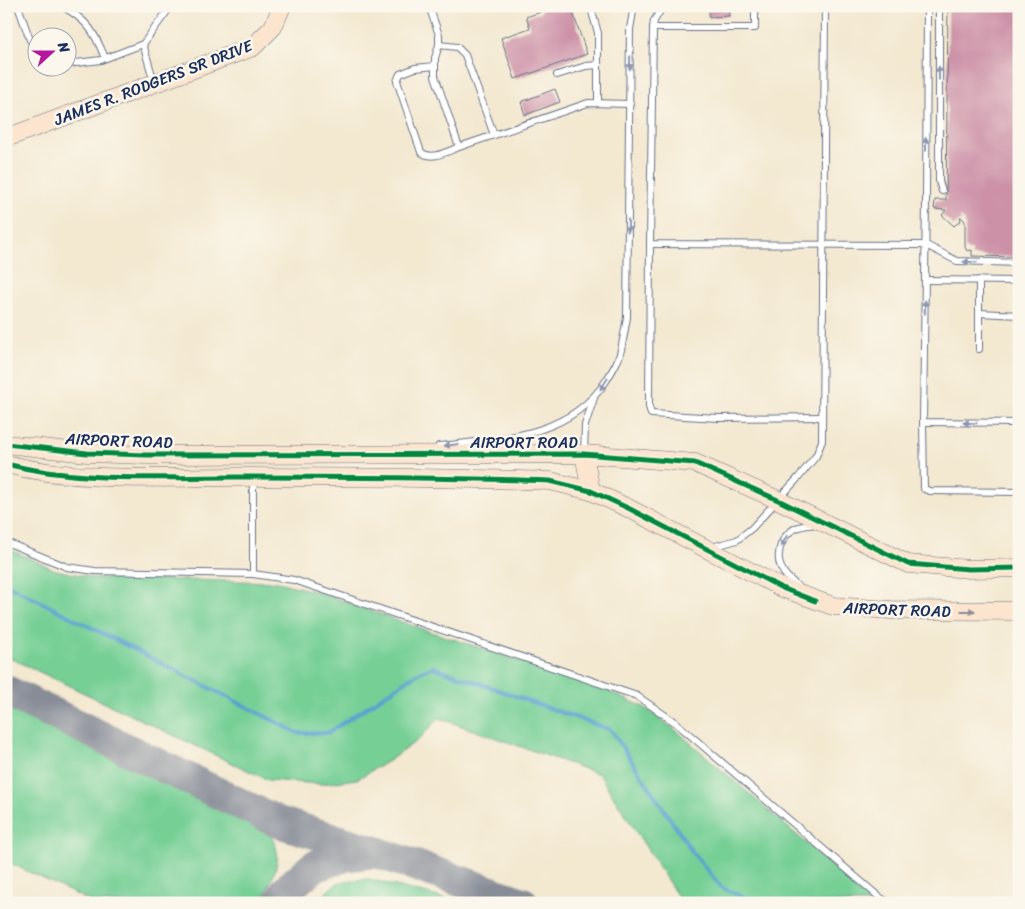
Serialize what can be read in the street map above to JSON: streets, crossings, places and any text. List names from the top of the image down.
{
  "streets": {
    "main road": ["JAMES R. RODGERS SR DRIVE", "AIRPORT ROAD"]
  },
  "north": "right"
}
